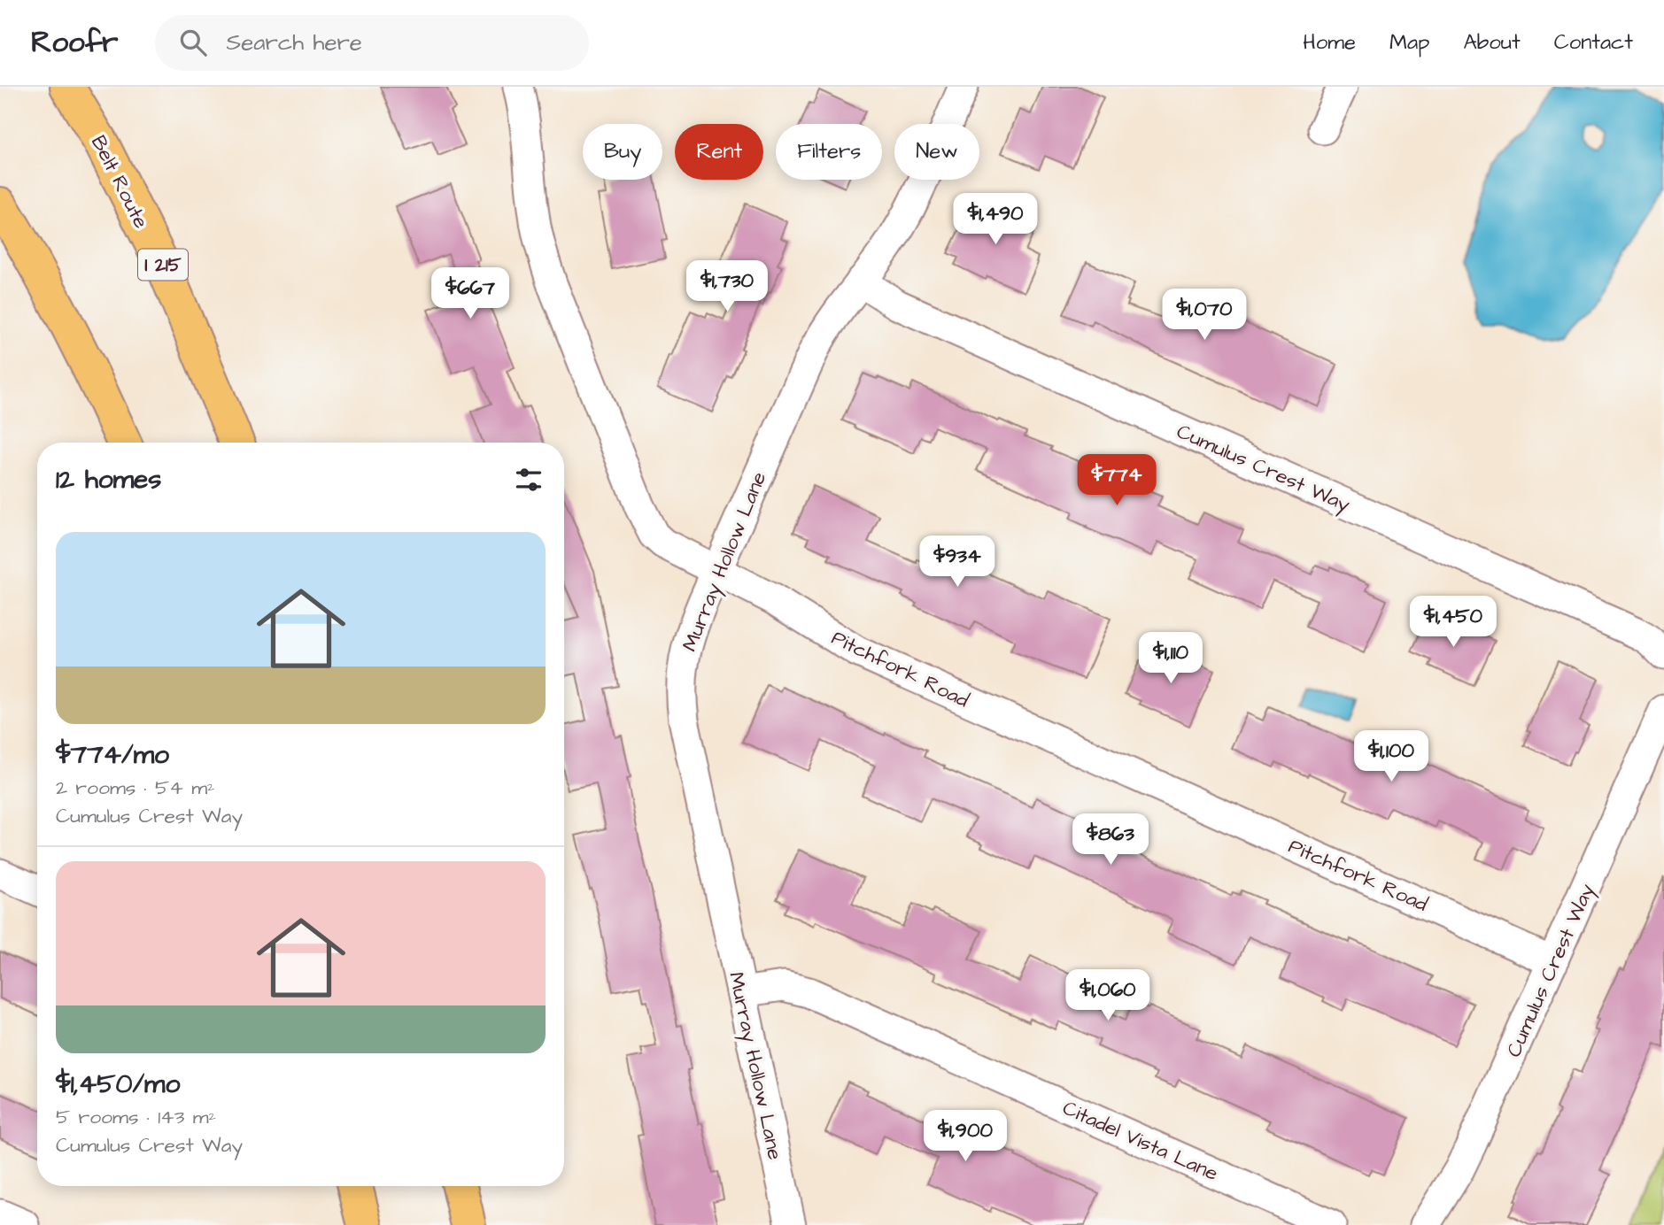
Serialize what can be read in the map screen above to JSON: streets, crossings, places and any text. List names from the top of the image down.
{
  "streets": {
    "highway": ["Belt Route", "I 215"],
    "street": [
      "Cumulus Crest Way",
      "Murray Hollow Lane",
      "Pitchfork Road",
      "Citadel Vista Lane"
    ]
  },
  "crossings": [
    ["Cumulus Crest Way", "Murray Hollow Lane"],
    ["Cumulus Crest Way", "Pitchfork Road"],
    ["Murray Hollow Lane", "Pitchfork Road"],
    ["Murray Hollow Lane", "Citadel Vista Lane"]
  ],
  "page": {
    "header": "Roofr",
    "search": "Search here",
    "nav": [
      "Home",
      "Map",
      "About",
      "Contact"
    ],
    "chip": [
      "Buy",
      "Rent",
      "Filters",
      "New"
    ],
    "price": [
      "$1,490",
      "$1,730",
      "$667",
      "$1,070",
      "$774",
      "$934",
      "$1,450",
      "$1,110",
      "$1,100",
      "$863",
      "$1,060",
      "$1,900"
    ],
    "heading": "12 homes",
    "list": [
      {
        "name": "$774/mo",
        "note": "2 rooms · 54 m² · Cumulus Crest Way"
      },
      {
        "name": "$1,450/mo",
        "note": "5 rooms · 143 m² · Cumulus Crest Way"
      }
    ]
  }
}
